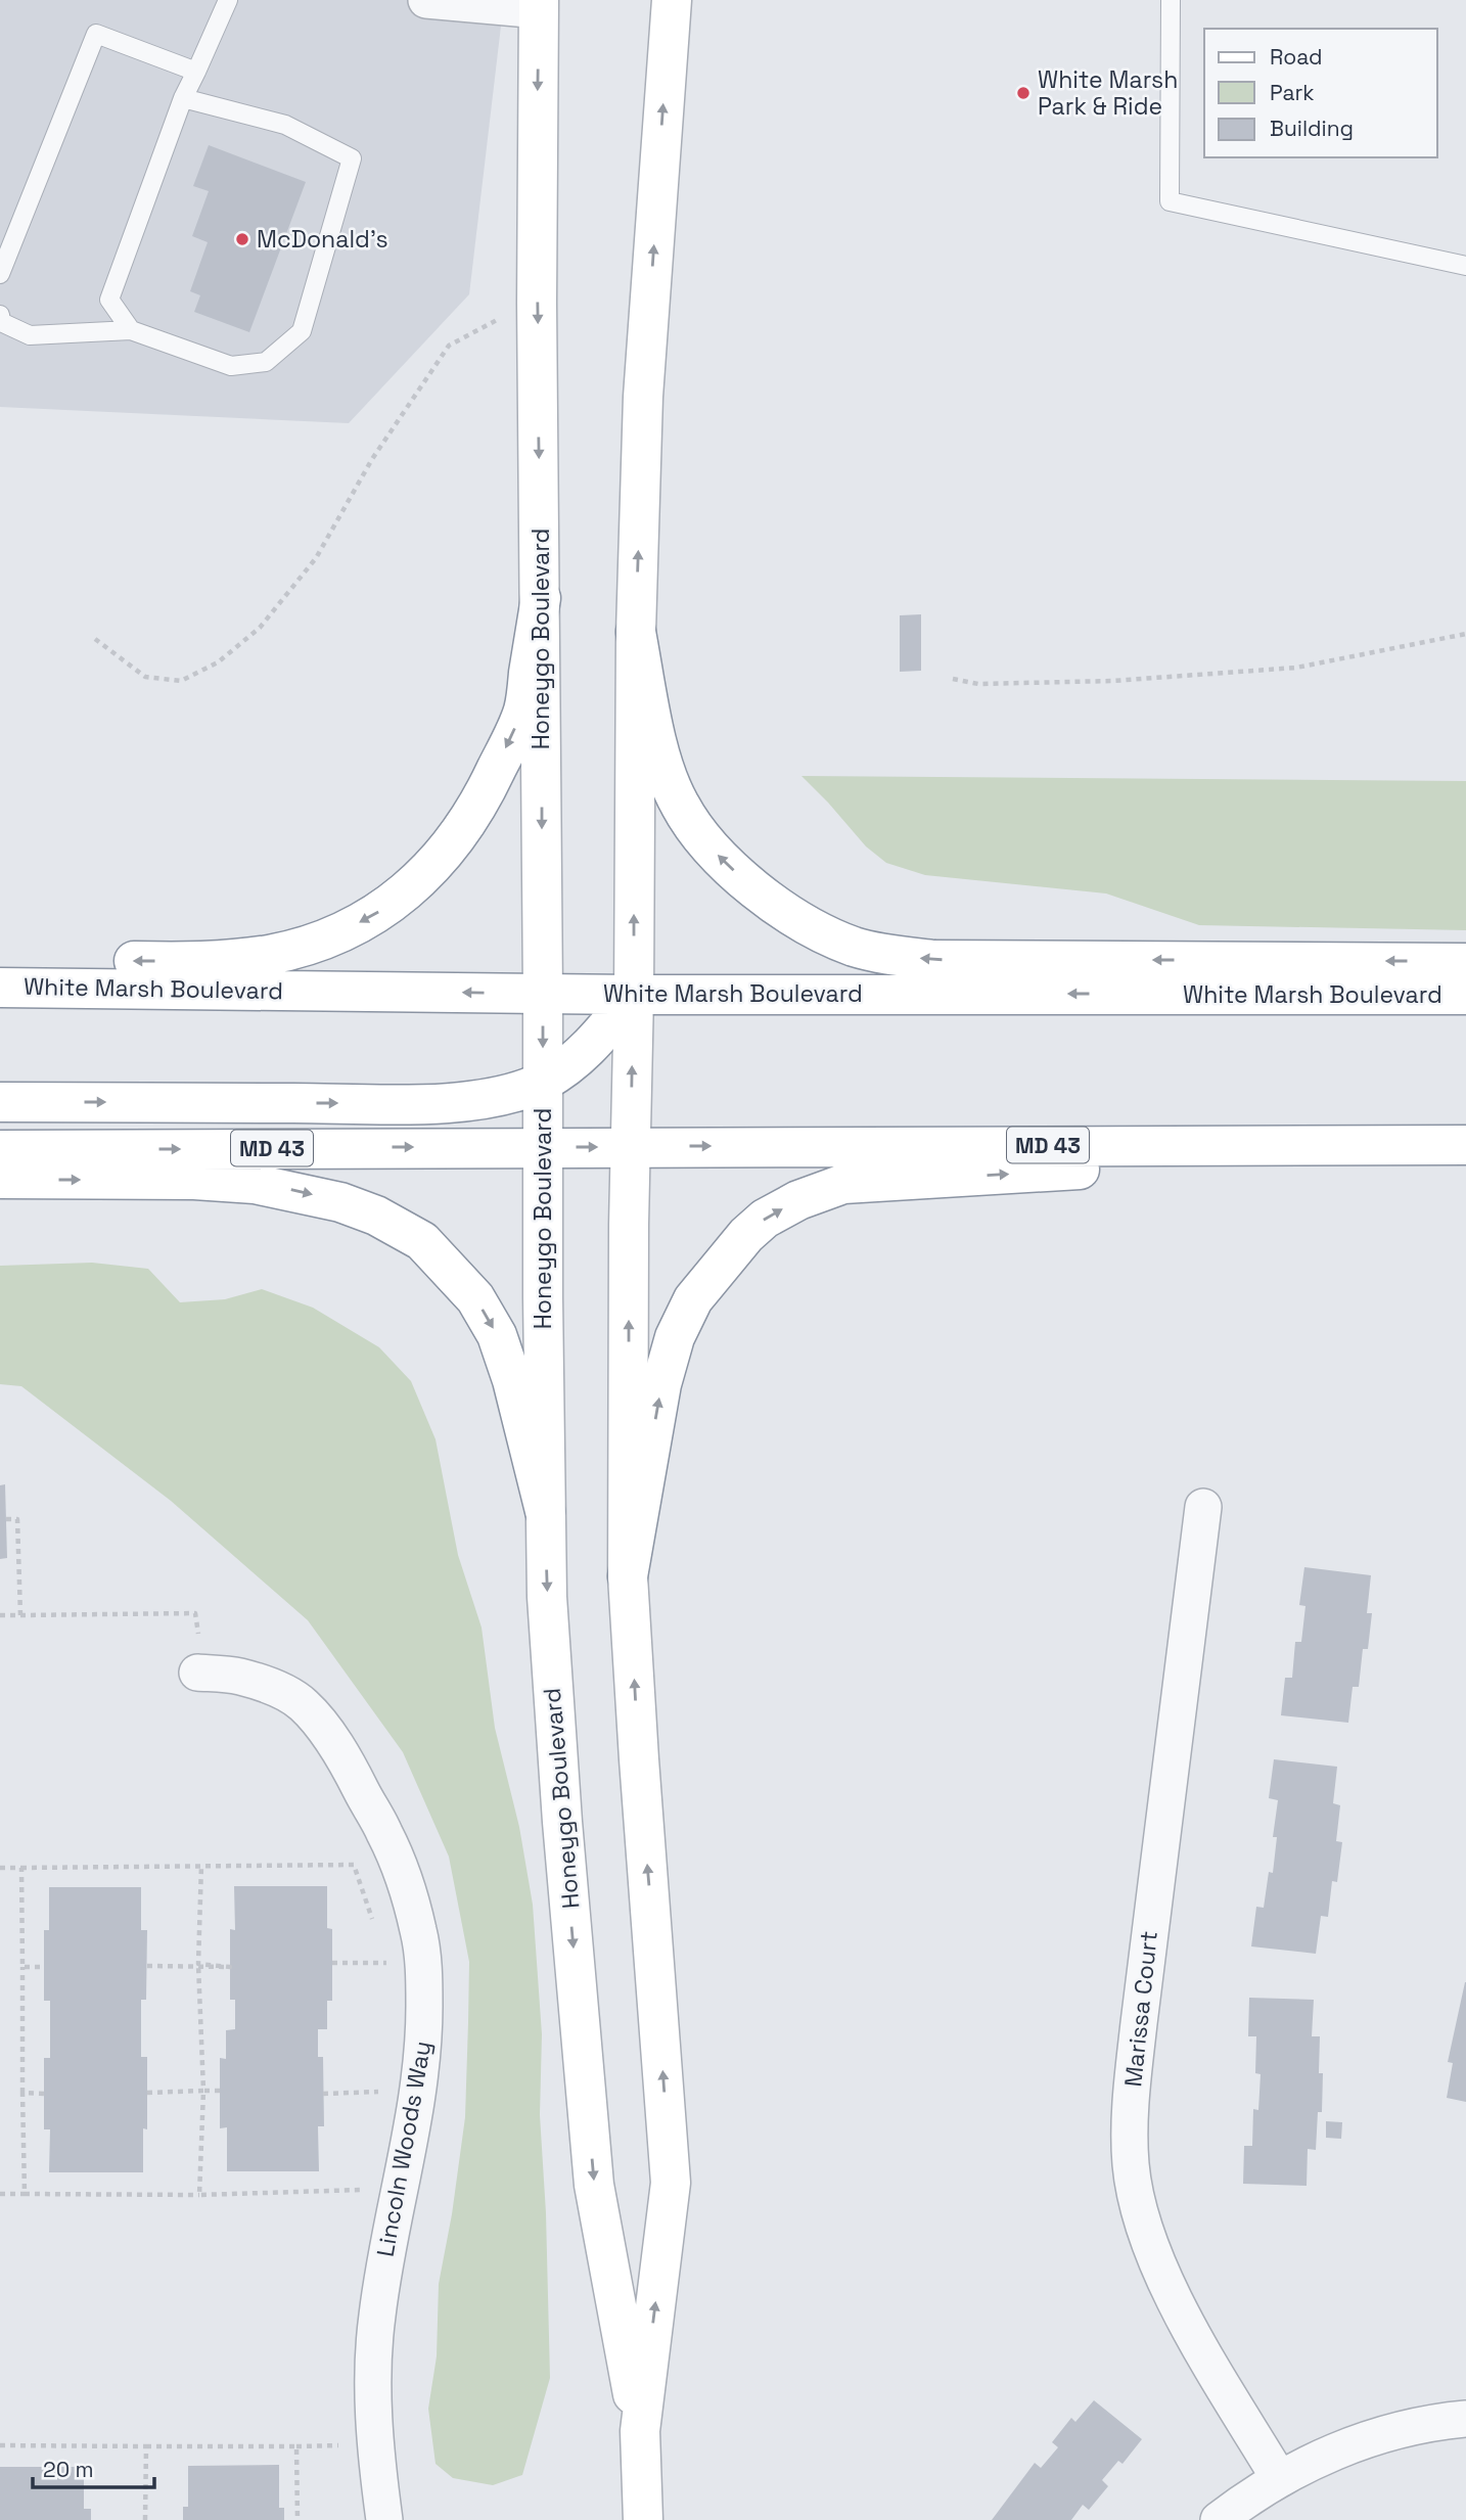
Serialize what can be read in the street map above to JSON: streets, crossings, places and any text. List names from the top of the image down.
{
  "streets": {
    "main road": ["Honeygo Boulevard", "White Marsh Boulevard", "MD 43"],
    "street": ["Marissa Court", "Lincoln Woods Way"]
  },
  "crossings": [
    ["Honeygo Boulevard", "White Marsh Boulevard"],
    ["Honeygo Boulevard", "MD 43"]
  ],
  "places": ["White Marsh Park & Ride", "McDonald's"],
  "legend": ["Road", "Park", "Building"],
  "scale_bar": "20 m"
}
